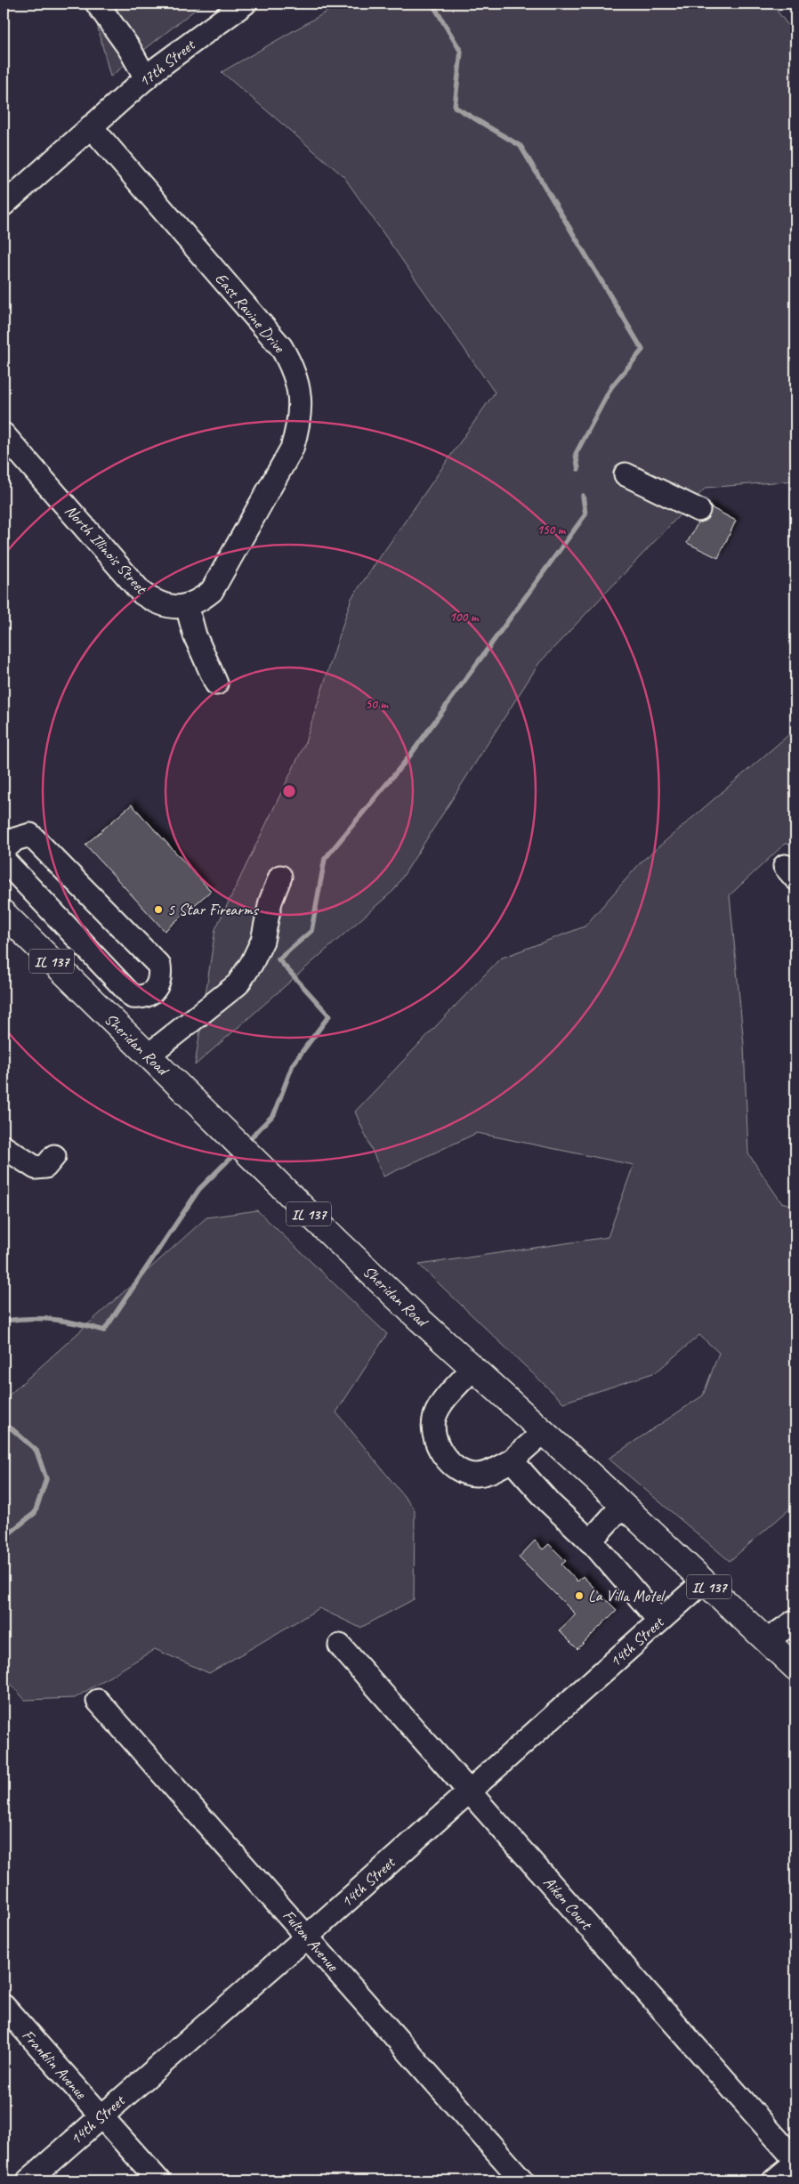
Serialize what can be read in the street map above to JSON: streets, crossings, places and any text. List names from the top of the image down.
{
  "streets": {
    "main road": ["IL 137", "Sheridan Road"],
    "street": [
      "17th Street",
      "East Ravine Drive",
      "North Illinois Street",
      "14th Street",
      "Aiken Court",
      "Fulton Avenue",
      "Franklin Avenue"
    ]
  },
  "crossings": [
    ["17th Street", "East Ravine Drive"],
    ["East Ravine Drive", "North Illinois Street"],
    ["Sheridan Road", "14th Street"],
    ["14th Street", "Aiken Court"],
    ["14th Street", "Fulton Avenue"],
    ["14th Street", "Franklin Avenue"]
  ],
  "places": ["5 Star Firearms", "La Villa Motel"],
  "rings": ["150 m", "100 m", "50 m"]
}
